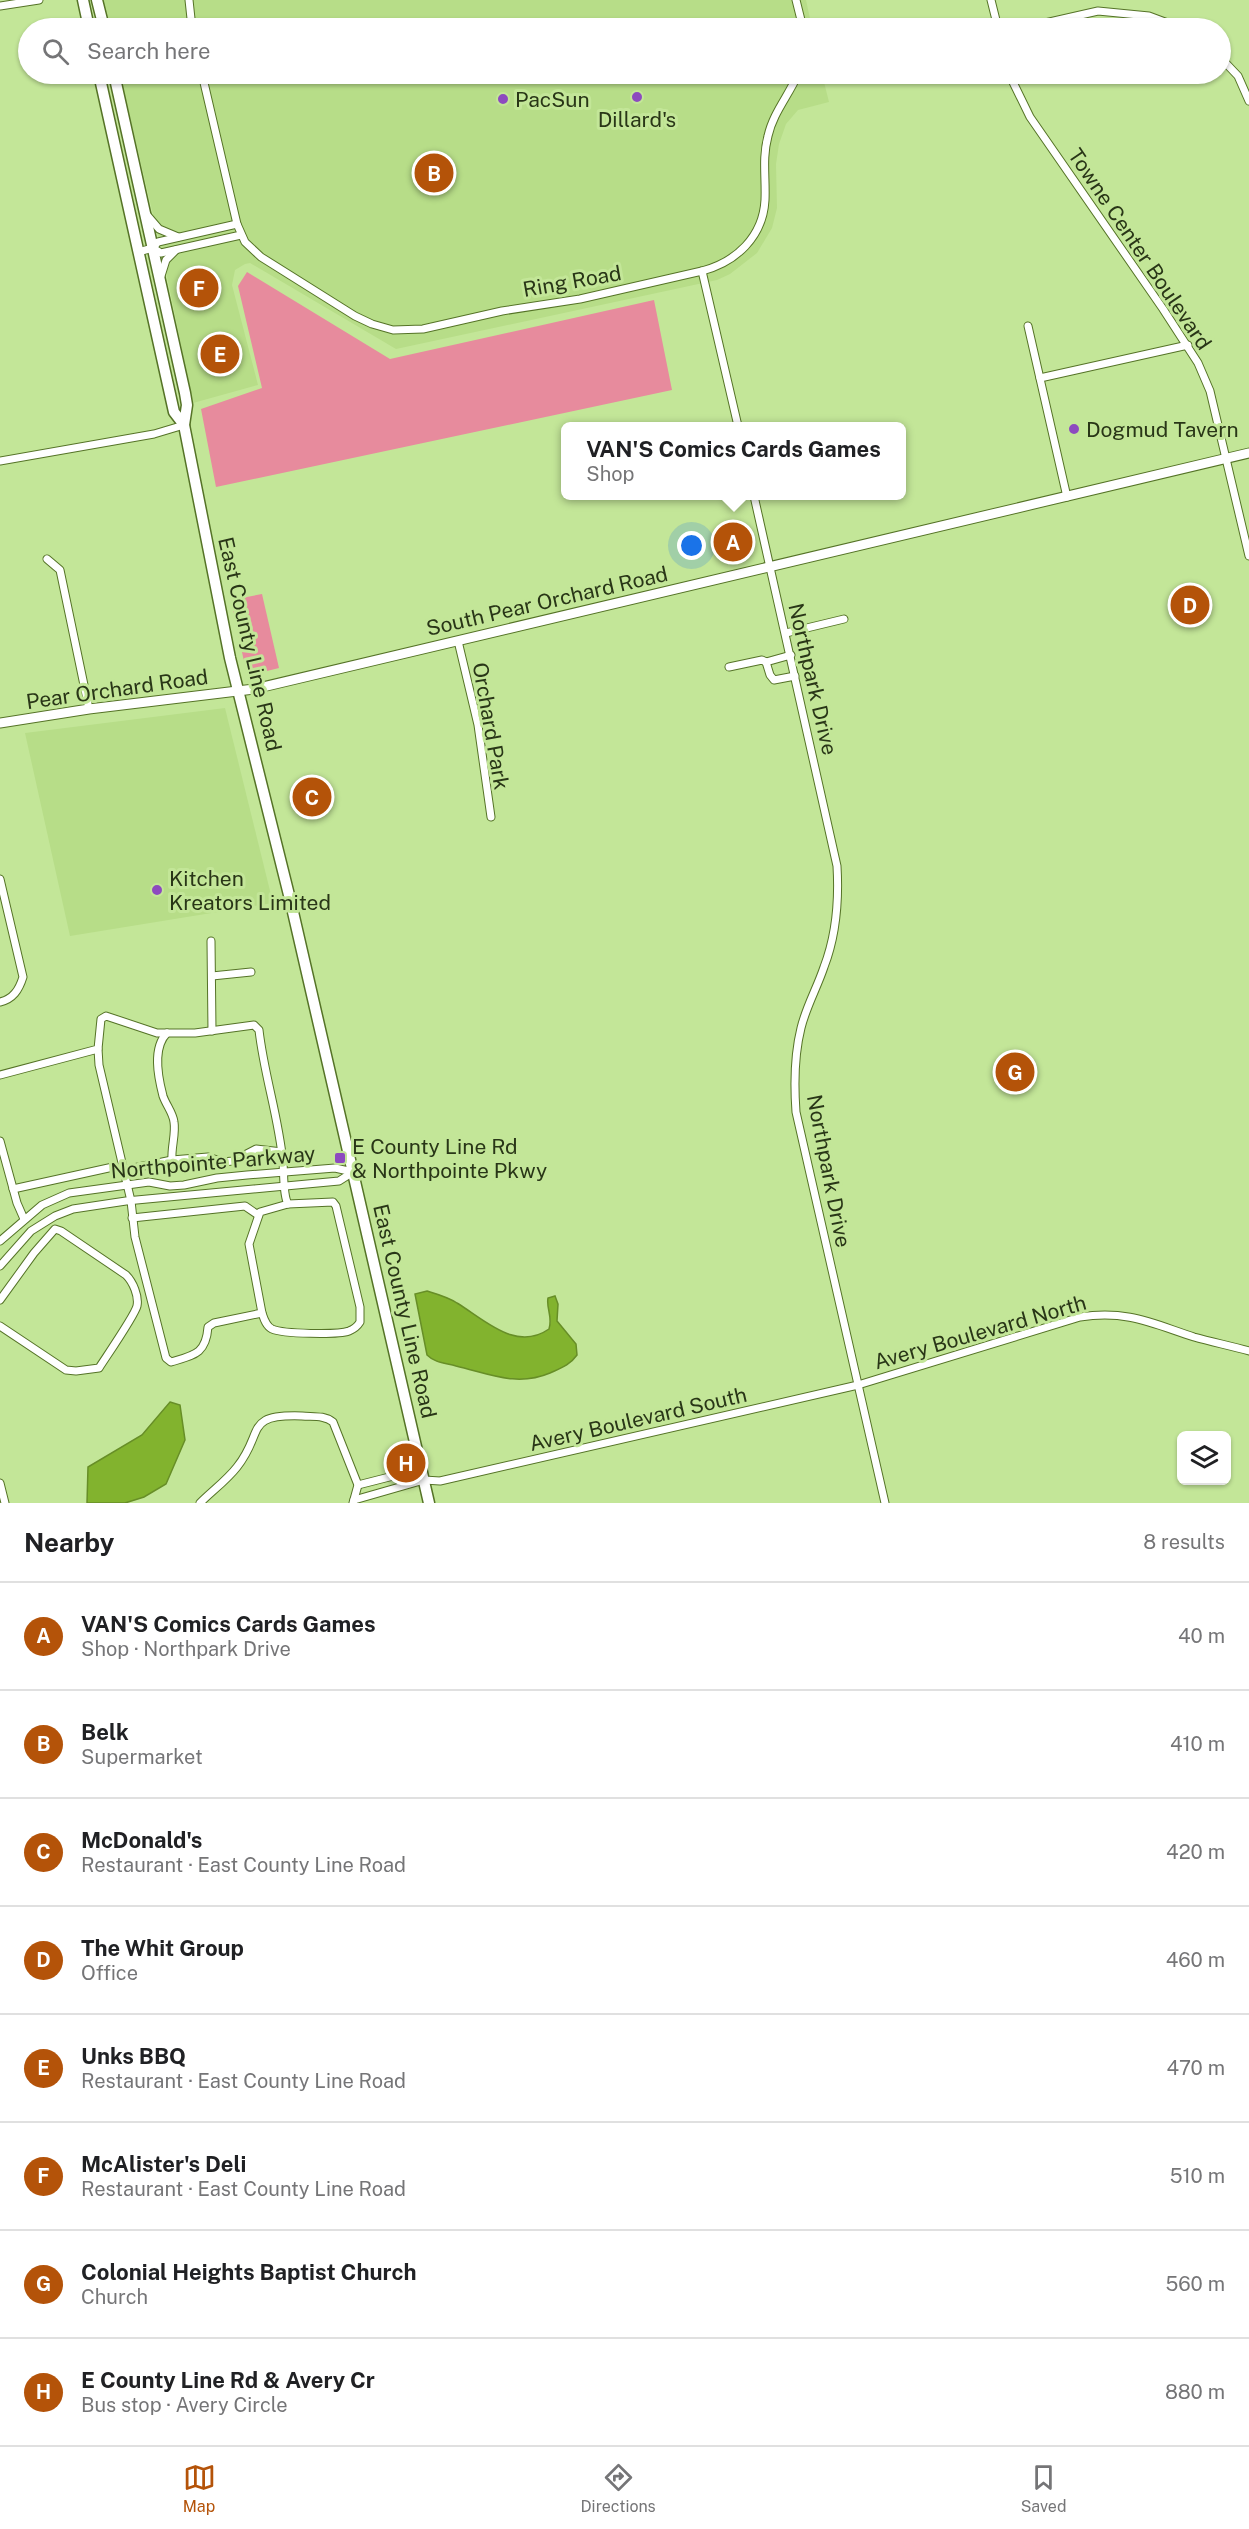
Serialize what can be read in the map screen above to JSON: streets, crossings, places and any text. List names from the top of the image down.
{
  "streets": {
    "main road": ["East County Line Road"],
    "street": [
      "Towne Center Boulevard",
      "Ring Road",
      "South Pear Orchard Road",
      "Northpark Drive",
      "Pear Orchard Road",
      "Orchard Park",
      "Northpointe Parkway",
      "Avery Boulevard North",
      "Avery Boulevard South"
    ]
  },
  "crossings": [
    ["Towne Center Boulevard", "South Pear Orchard Road"],
    ["South Pear Orchard Road", "East County Line Road"],
    ["South Pear Orchard Road", "Northpark Drive"],
    ["South Pear Orchard Road", "Pear Orchard Road"],
    ["South Pear Orchard Road", "Orchard Park"],
    ["East County Line Road", "Pear Orchard Road"],
    ["East County Line Road", "Northpointe Parkway"],
    ["East County Line Road", "Avery Boulevard South"],
    ["Northpark Drive", "Avery Boulevard North"],
    ["Northpark Drive", "Avery Boulevard South"],
    ["Avery Boulevard North", "Avery Boulevard South"]
  ],
  "places": {
    "other": [
      "Dillard's",
      "PacSun",
      "Dogmud Tavern",
      "Kitchen Kreators Limited"
    ],
    "transit": ["E County Line Rd & Northpointe Pkwy"]
  },
  "page": {
    "search": "Search here",
    "pins": [
      "B",
      "F",
      "E",
      "A",
      "D",
      "C",
      "G",
      "H"
    ],
    "popup": ["VAN'S Comics Cards Games", "Shop"],
    "heading": ["Nearby", "8 results"],
    "list": [
      {
        "mark": "A",
        "name": "VAN'S Comics Cards Games",
        "note": "Shop · Northpark Drive",
        "value": "40 m"
      },
      {
        "mark": "B",
        "name": "Belk",
        "note": "Supermarket",
        "value": "410 m"
      },
      {
        "mark": "C",
        "name": "McDonald's",
        "note": "Restaurant · East County Line Road",
        "value": "420 m"
      },
      {
        "mark": "D",
        "name": "The Whit Group",
        "note": "Office",
        "value": "460 m"
      },
      {
        "mark": "E",
        "name": "Unks BBQ",
        "note": "Restaurant · East County Line Road",
        "value": "470 m"
      },
      {
        "mark": "F",
        "name": "McAlister's Deli",
        "note": "Restaurant · East County Line Road",
        "value": "510 m"
      },
      {
        "mark": "G",
        "name": "Colonial Heights Baptist Church",
        "note": "Church",
        "value": "560 m"
      },
      {
        "mark": "H",
        "name": "E County Line Rd & Avery Cr",
        "note": "Bus stop · Avery Circle",
        "value": "880 m"
      }
    ],
    "nav": ["Map", "Directions", "Saved"]
  }
}
